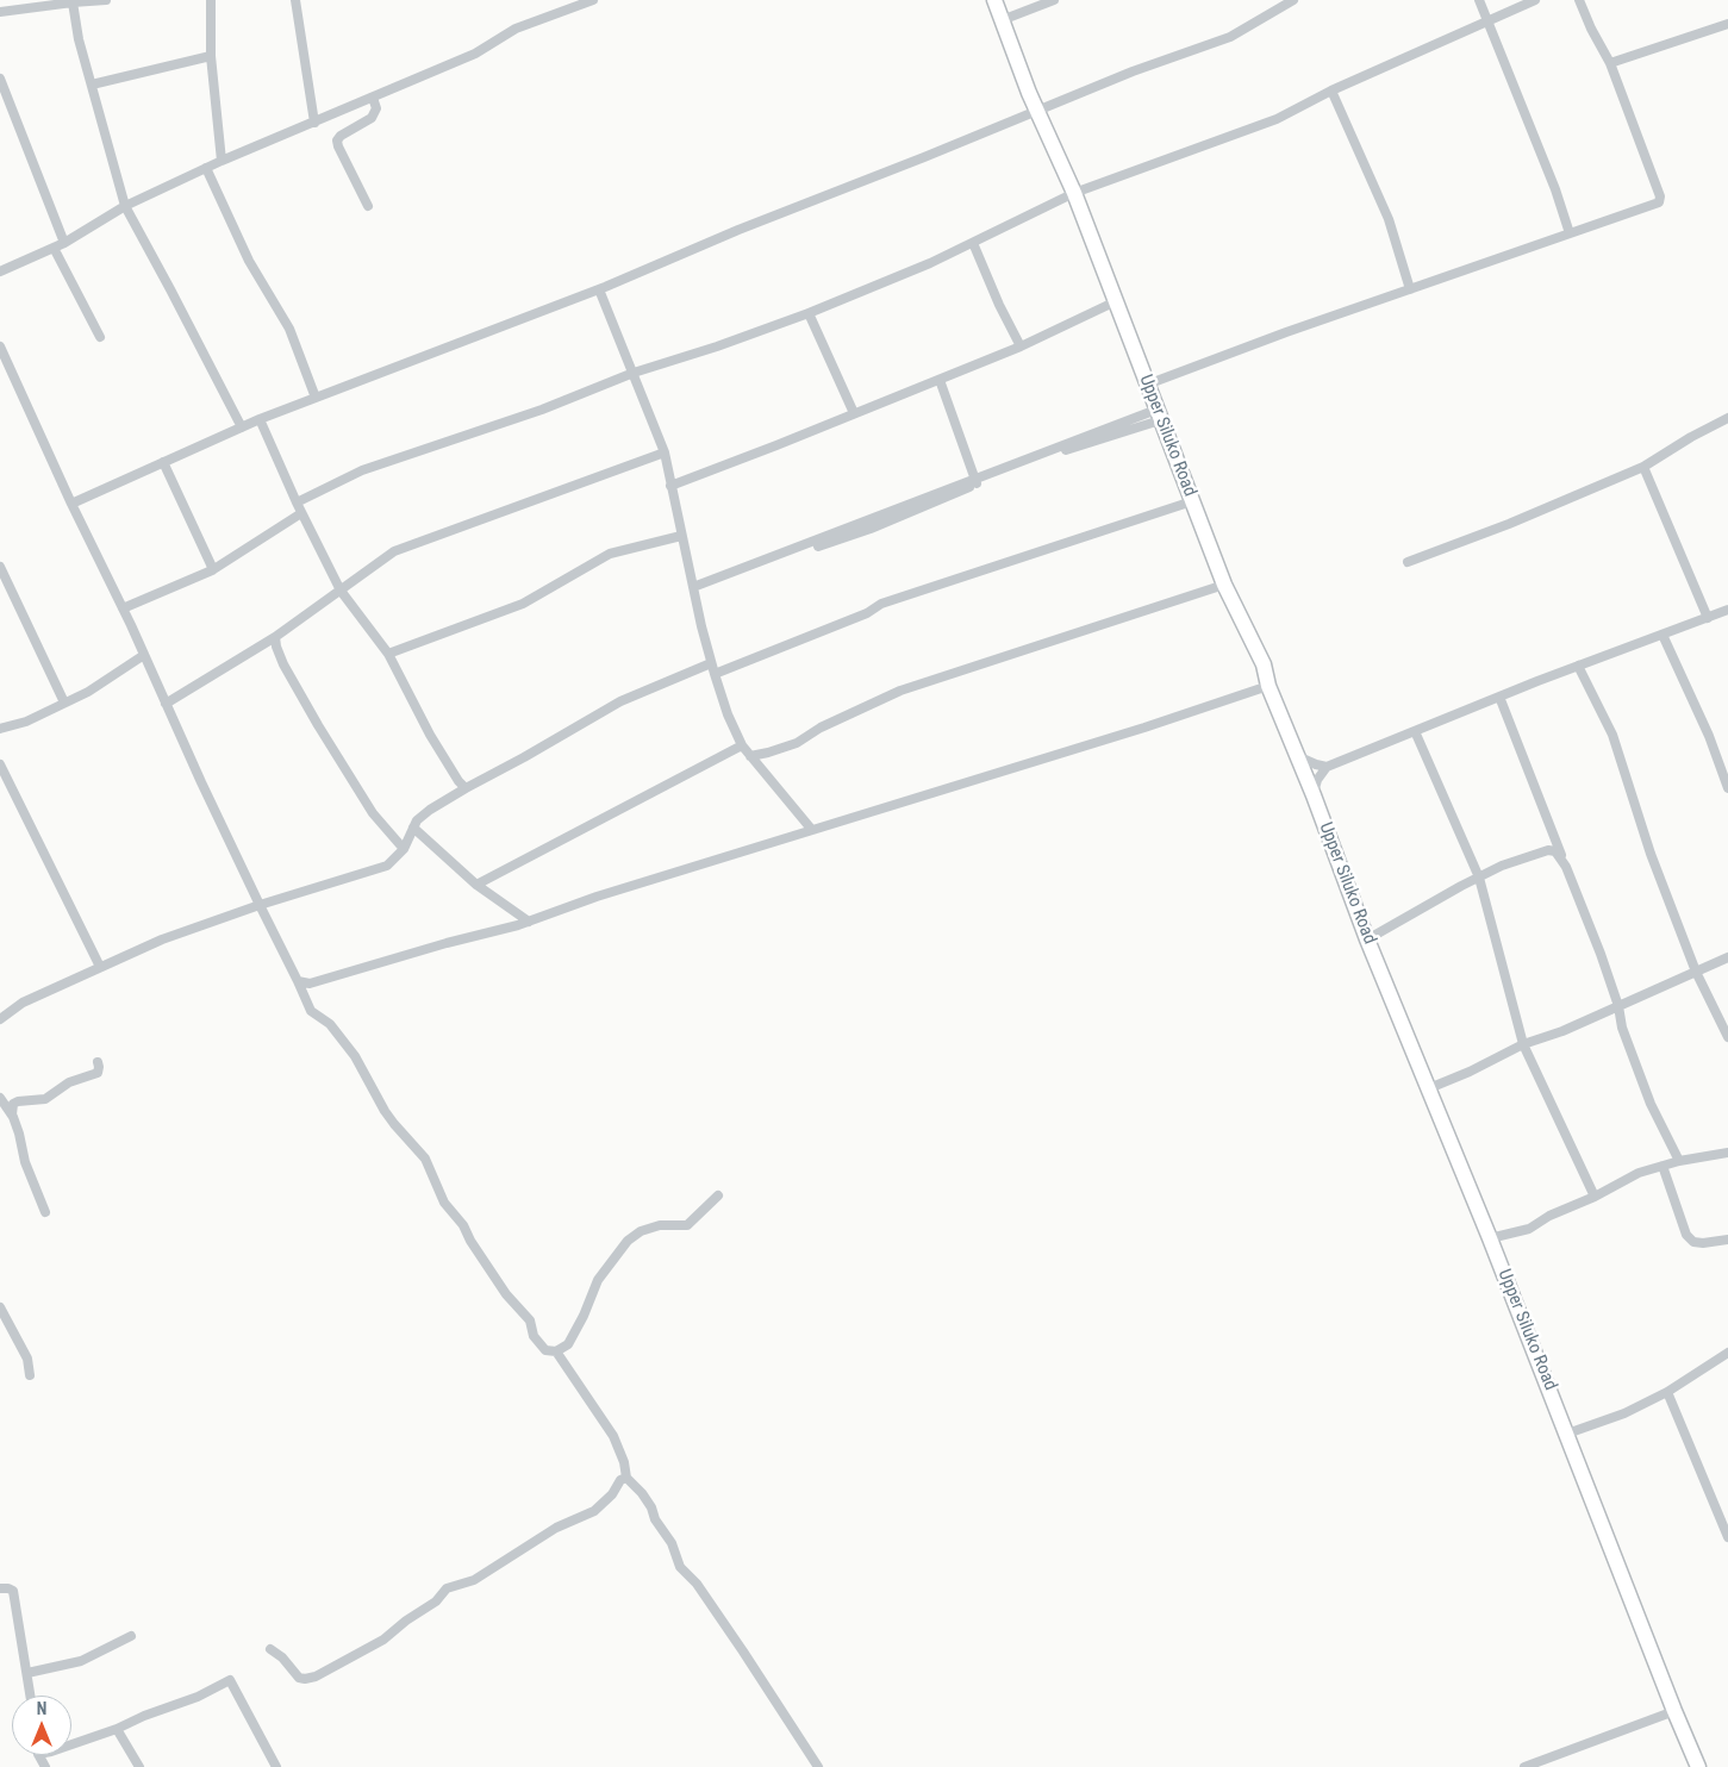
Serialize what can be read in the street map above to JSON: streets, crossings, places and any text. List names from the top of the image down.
{
  "streets": {
    "main road": ["Upper Siluko Road"]
  },
  "north": "top"
}
